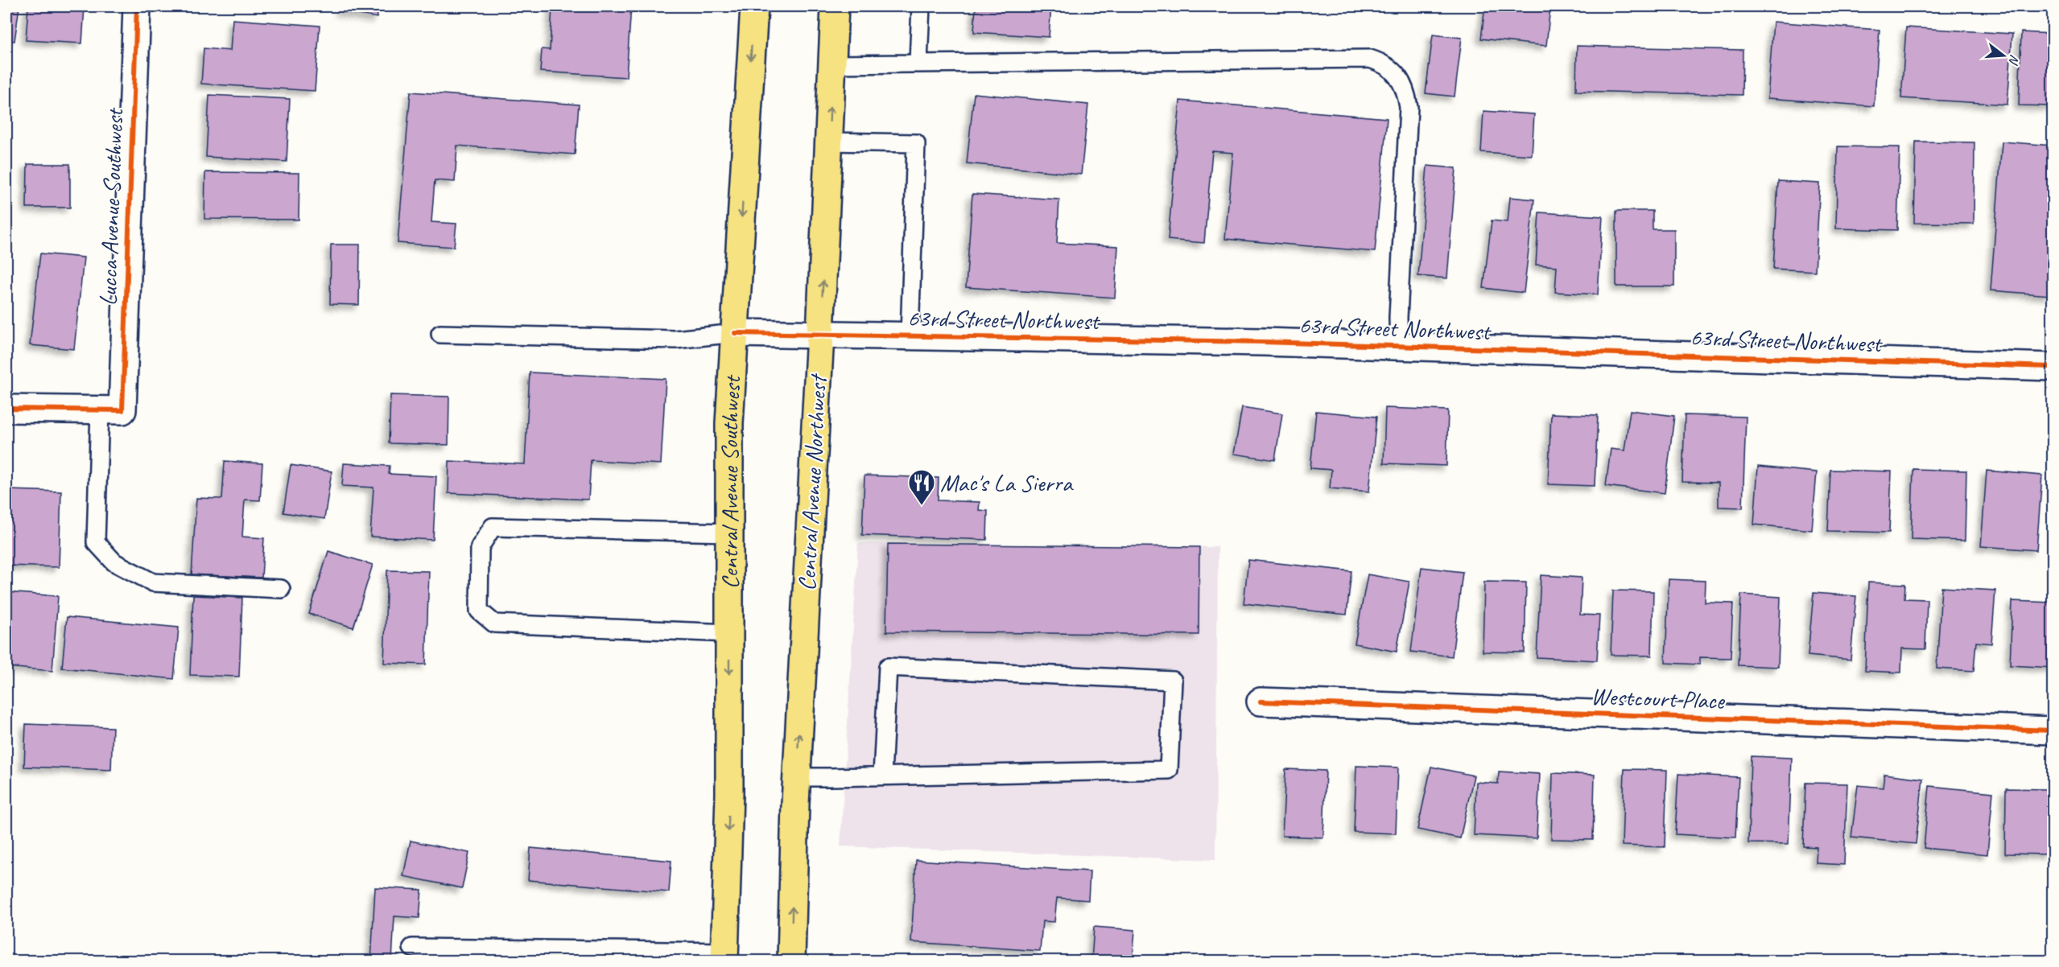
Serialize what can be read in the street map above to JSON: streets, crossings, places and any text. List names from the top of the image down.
{
  "streets": {
    "main road": ["Central Avenue Southwest", "Central Avenue Northwest"],
    "street": ["Lucca Avenue Southwest", "63rd Street Northwest", "Westcourt Place"]
  },
  "crossings": [
    ["63rd Street Northwest", "Central Avenue Southwest"],
    ["63rd Street Northwest", "Central Avenue Northwest"]
  ],
  "one_way": ["Central Avenue Southwest", "Central Avenue Northwest"],
  "places": {
    "restaurant": ["Mac's La Sierra"]
  },
  "north": "right"
}
